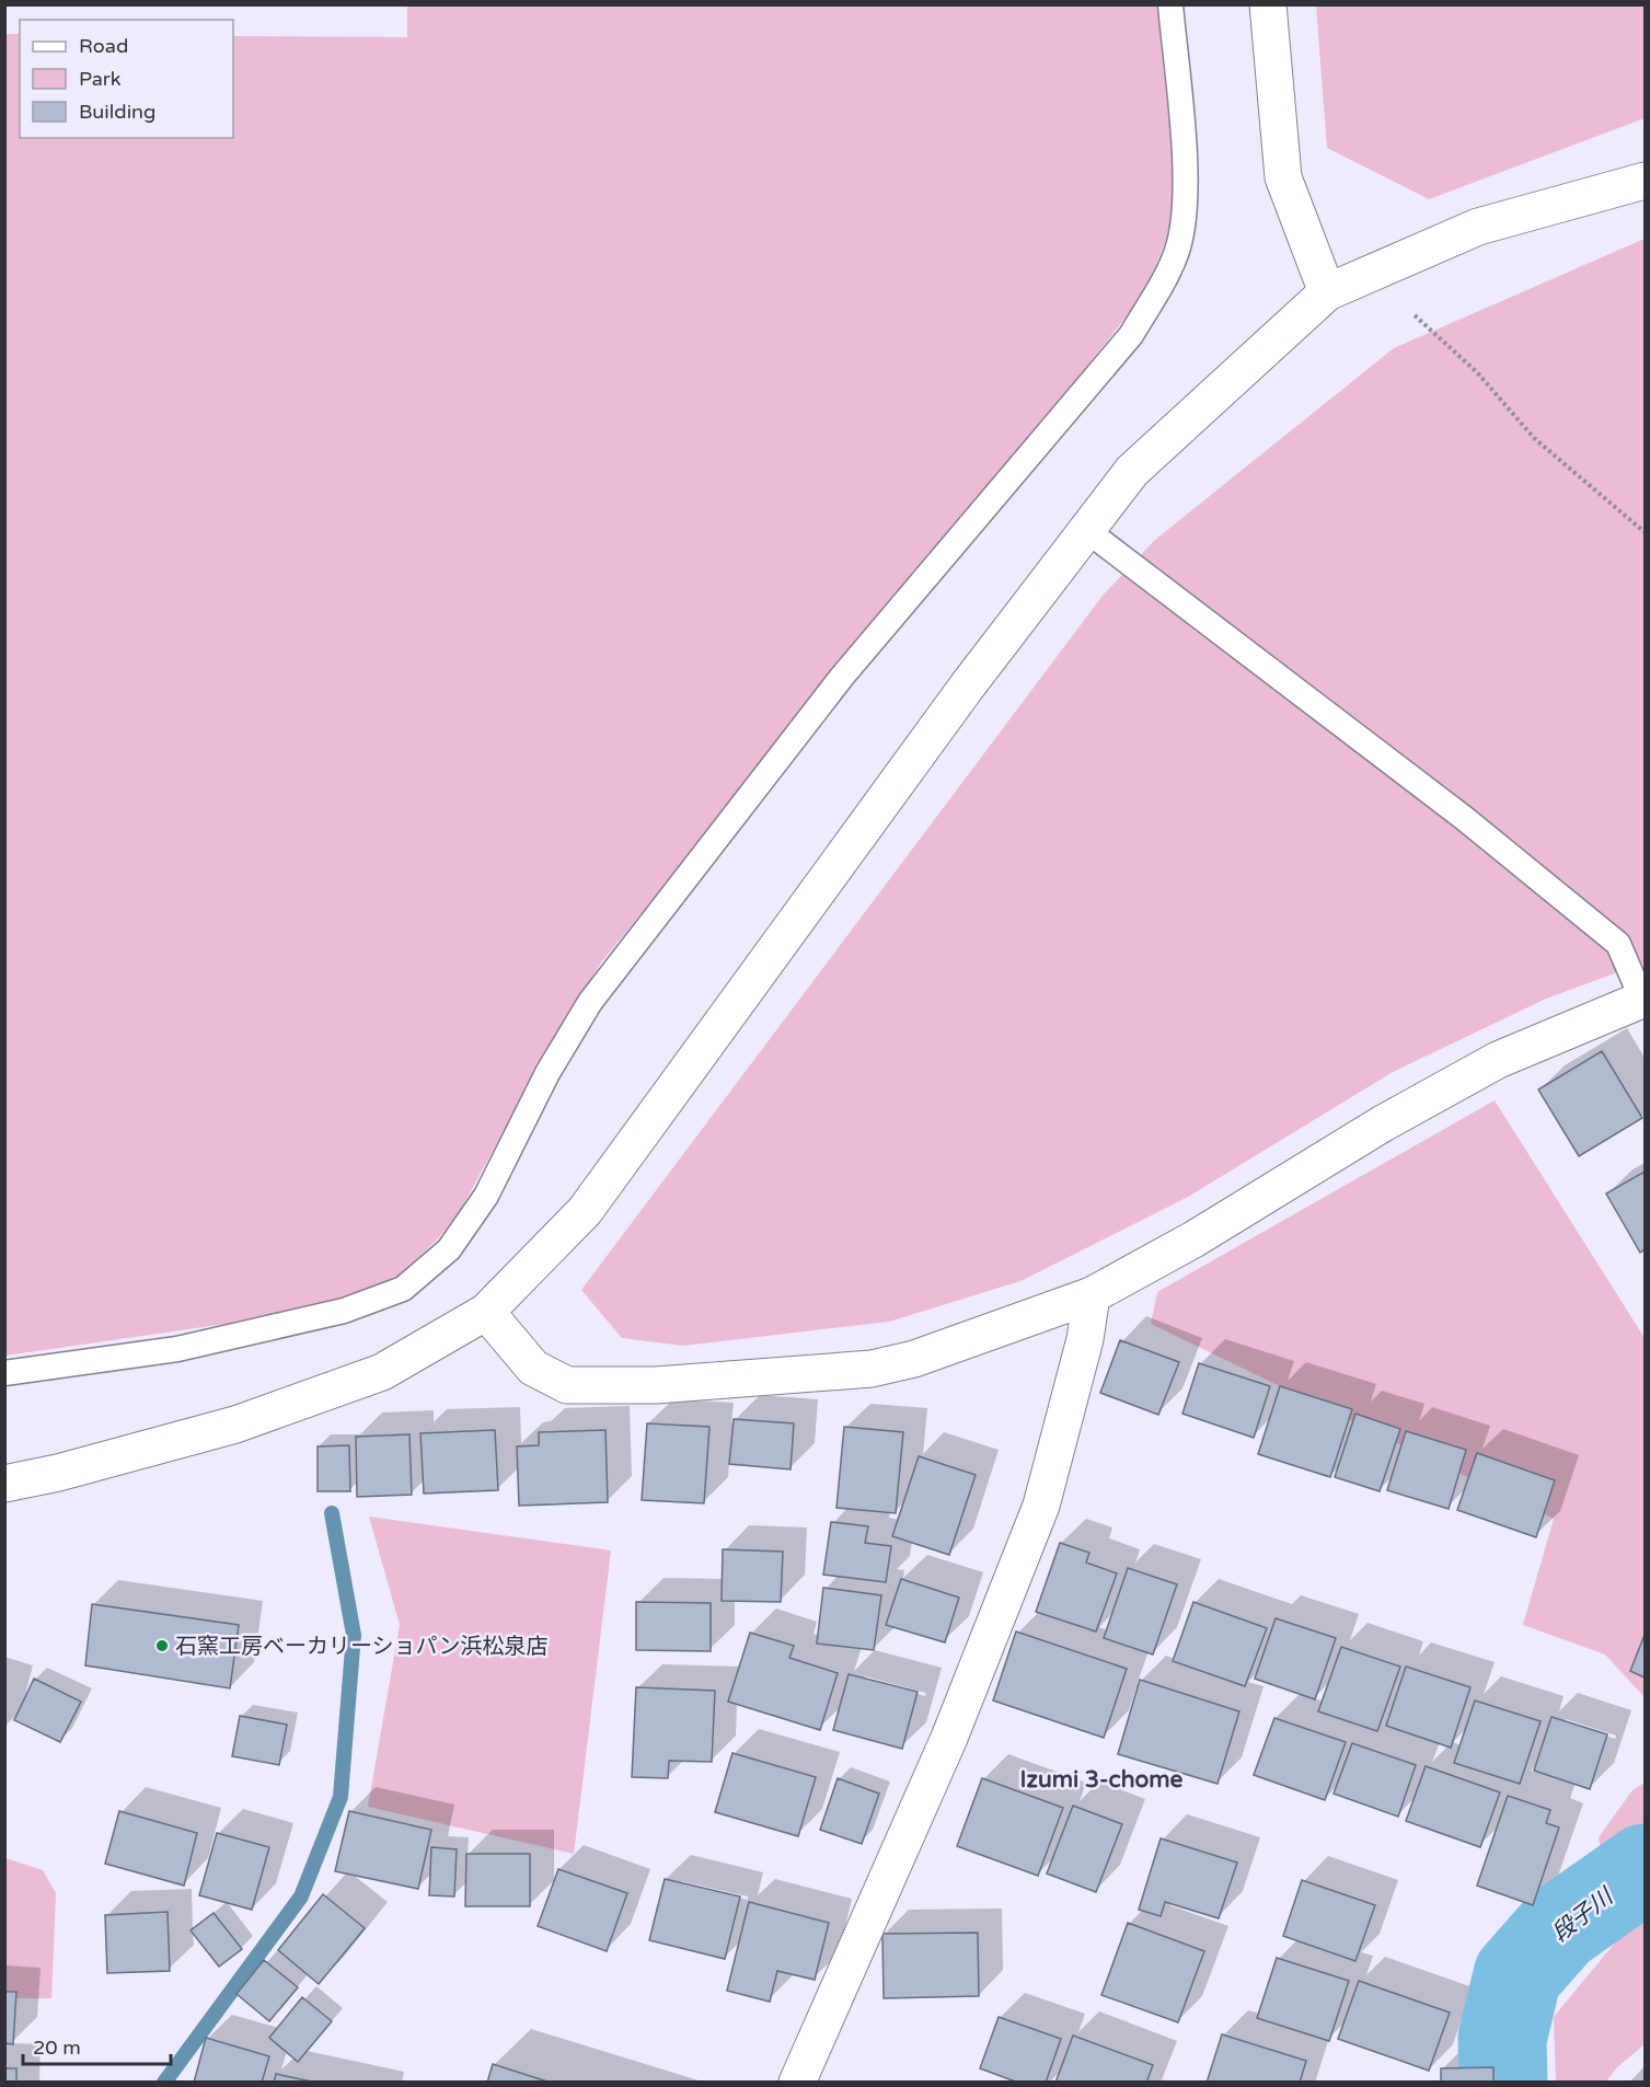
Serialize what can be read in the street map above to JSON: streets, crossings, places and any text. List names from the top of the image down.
{
  "districts": ["Izumi 3-chome"],
  "water": ["段子川"],
  "places": ["石窯工房ベーカリーショパン浜松泉店"],
  "legend": ["Road", "Park", "Building"],
  "scale_bar": "20 m"
}
